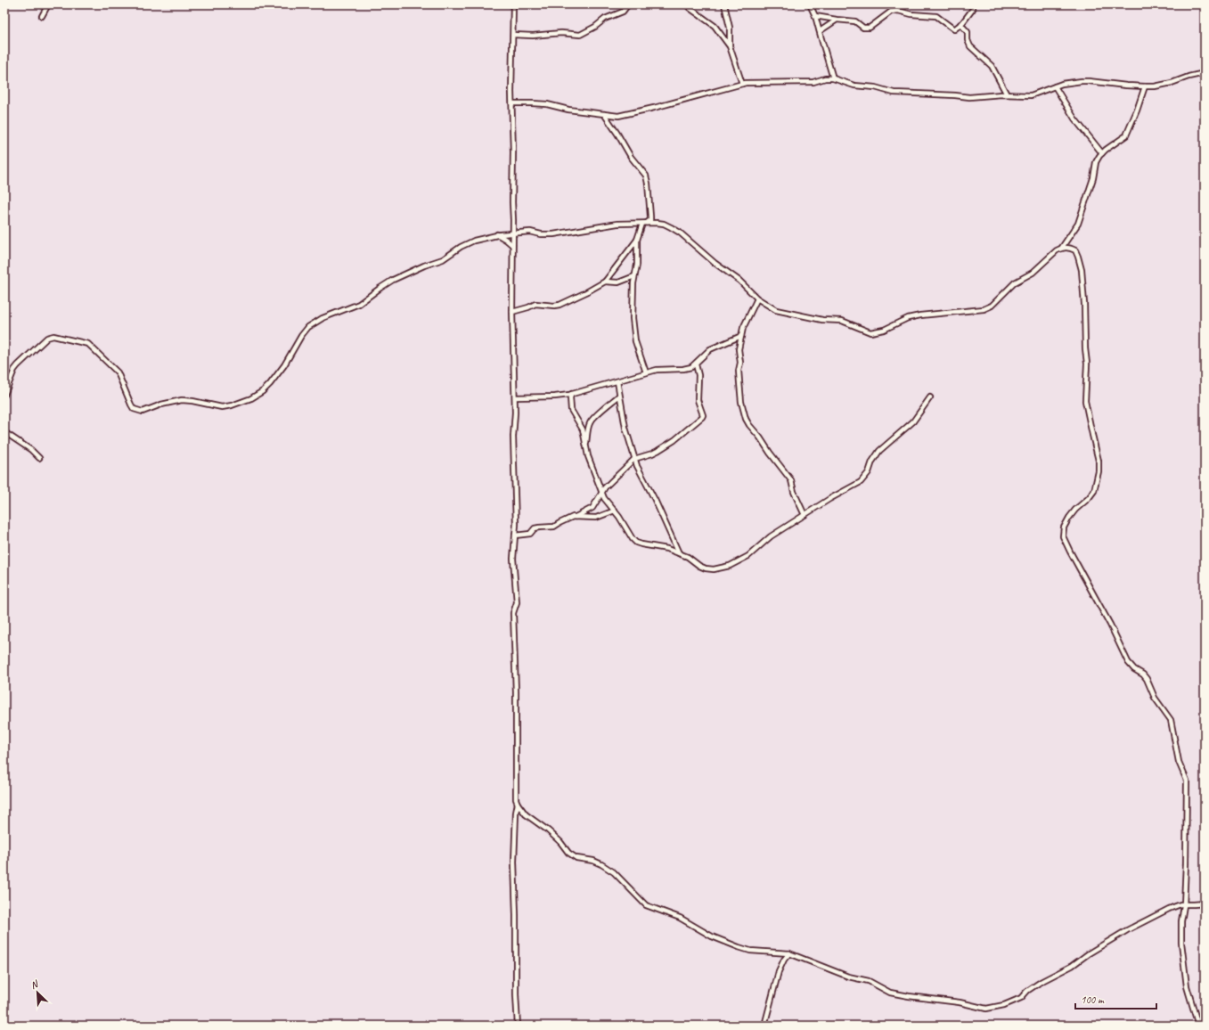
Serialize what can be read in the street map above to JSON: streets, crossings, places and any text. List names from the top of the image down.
{
  "scale_bar": "100 m",
  "north": "top left"
}
